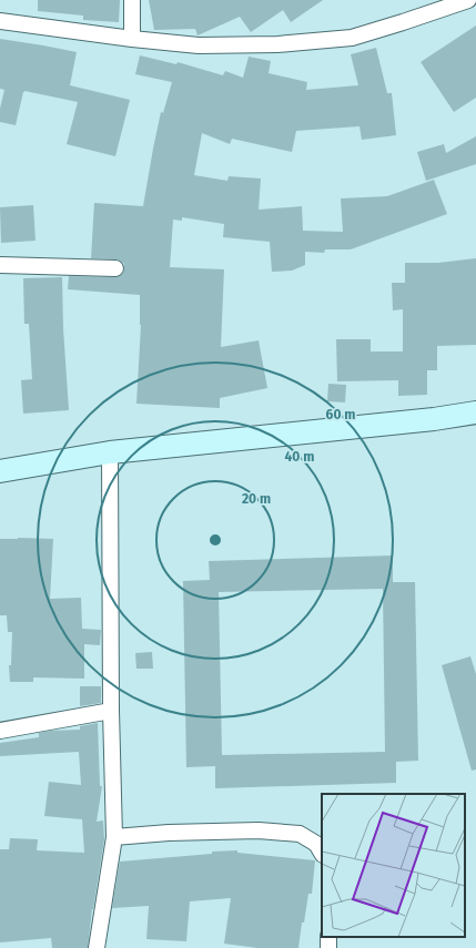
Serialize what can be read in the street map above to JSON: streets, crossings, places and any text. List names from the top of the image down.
{
  "rings": ["60 m", "40 m", "20 m"]
}
